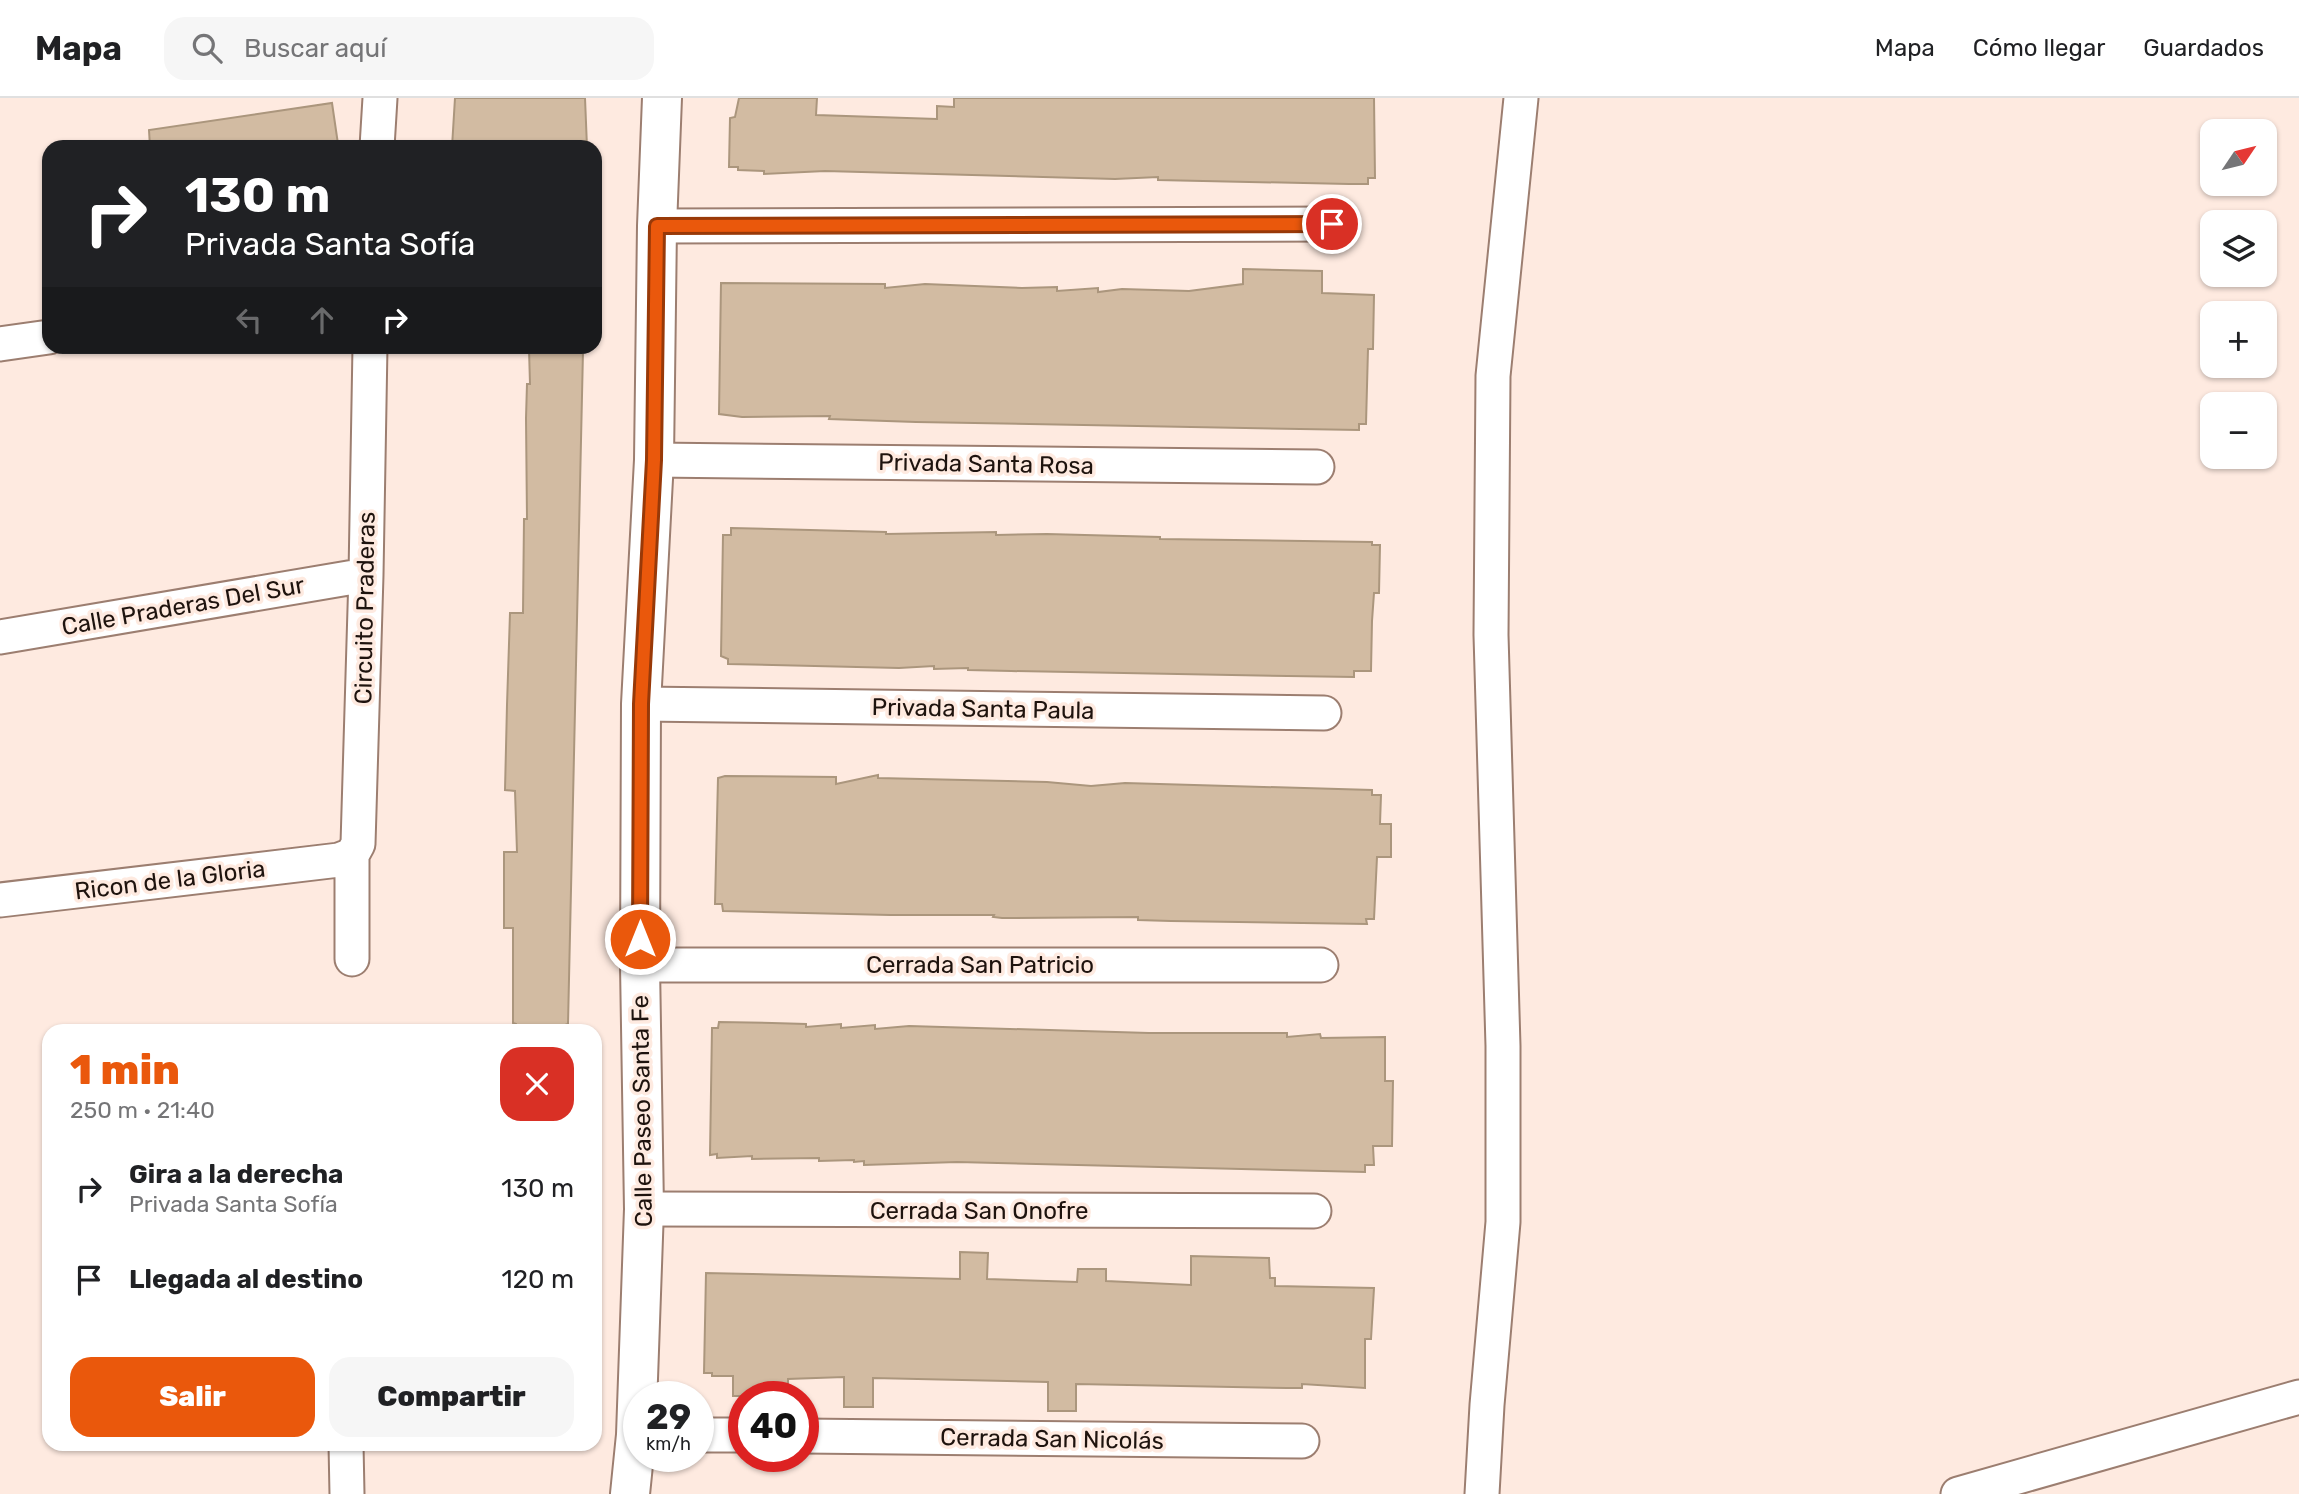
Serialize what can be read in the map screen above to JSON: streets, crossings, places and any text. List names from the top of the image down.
{
  "streets": {
    "street": [
      "Privada Santa Rosa",
      "Calle Praderas Del Sur",
      "Circuito Praderas",
      "Privada Santa Paula",
      "Ricon de la Gloria",
      "Cerrada San Patricio",
      "Calle Paseo Santa Fe",
      "Cerrada San Onofre",
      "Cerrada San Nicolás"
    ]
  },
  "crossings": [
    ["Privada Santa Rosa", "Calle Paseo Santa Fe"],
    ["Calle Praderas Del Sur", "Circuito Praderas"],
    ["Circuito Praderas", "Ricon de la Gloria"],
    ["Privada Santa Paula", "Calle Paseo Santa Fe"],
    ["Cerrada San Patricio", "Calle Paseo Santa Fe"],
    ["Calle Paseo Santa Fe", "Cerrada San Onofre"]
  ],
  "north": "top right",
  "page": {
    "header": "Mapa",
    "search": "Buscar aquí",
    "nav": ["Mapa", "Cómo llegar", "Guardados"],
    "map_buttons": ["+", "−"],
    "turn": ["130 m", "Privada Santa Sofía"],
    "heading": ["1 min", "250 m · 21:40"],
    "list": [
      {
        "name": "Gira a la derecha",
        "note": "Privada Santa Sofía",
        "value": "130 m"
      },
      {
        "name": "Llegada al destino",
        "value": "120 m"
      }
    ],
    "buttons": ["Salir", "Compartir"],
    "speed": "29 km/h",
    "limit": "40"
  }
}
